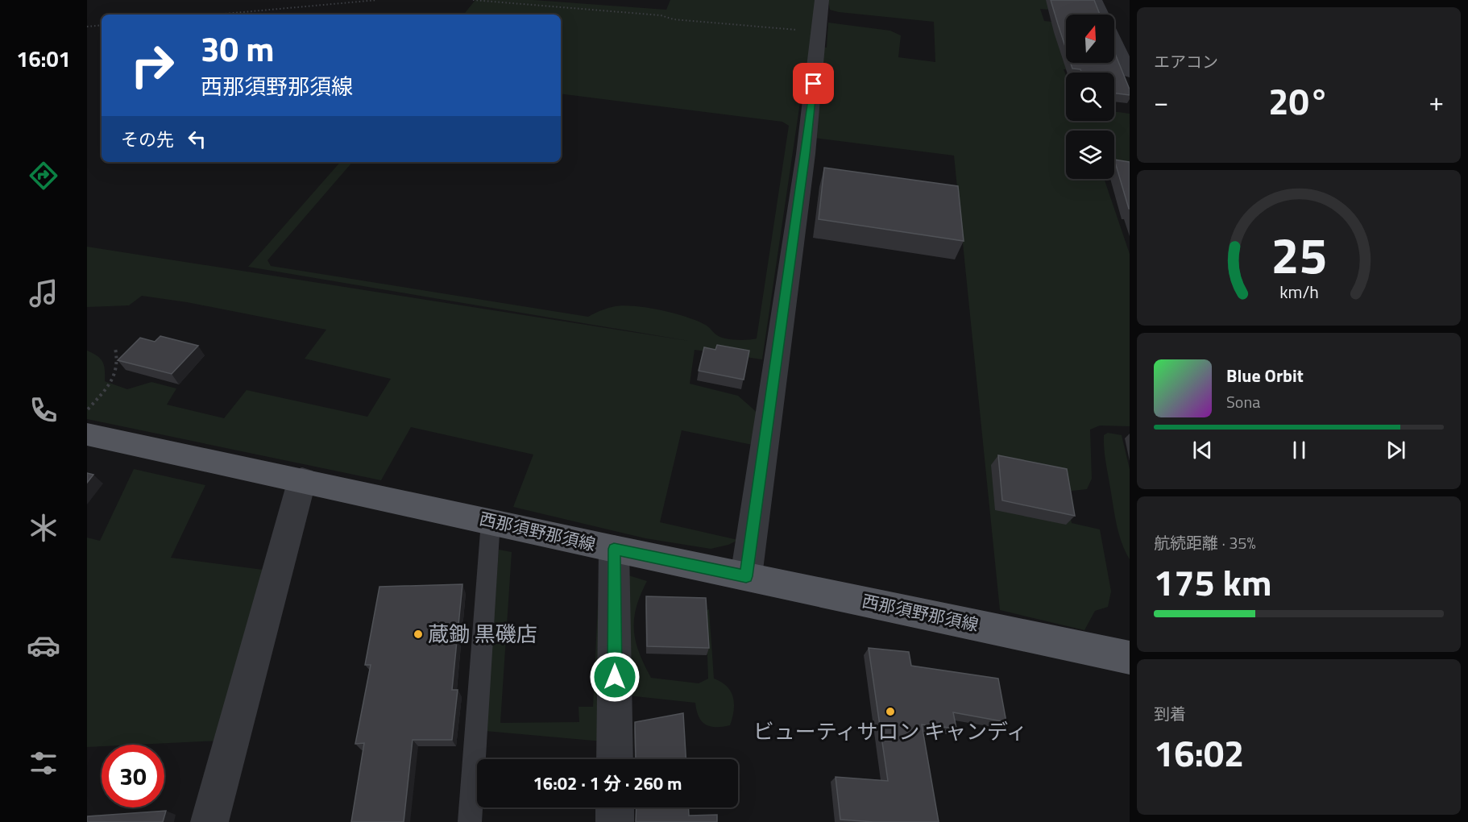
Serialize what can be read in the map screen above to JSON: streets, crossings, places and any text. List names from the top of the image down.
{
  "streets": {
    "main road": ["西那須野那須線"]
  },
  "places": ["蔵鋤 黒磯店", "ビューティサロン キャンディ"],
  "north": "top",
  "page": {
    "tabs": "16:01",
    "tile": [
      "エアコン",
      ["航続距離 · 35%", "175 km"],
      ["到着", "16:02"]
    ],
    "turn": ["30 m", "西那須野那須線"],
    "heat": ["−", "20°", "+"],
    "then": "その先",
    "song": ["Blue Orbit", "Sona"],
    "limit": "30",
    "trip": "16:02 · 1 分 · 260 m",
    "gauge": ["25", "km/h"]
  }
}
